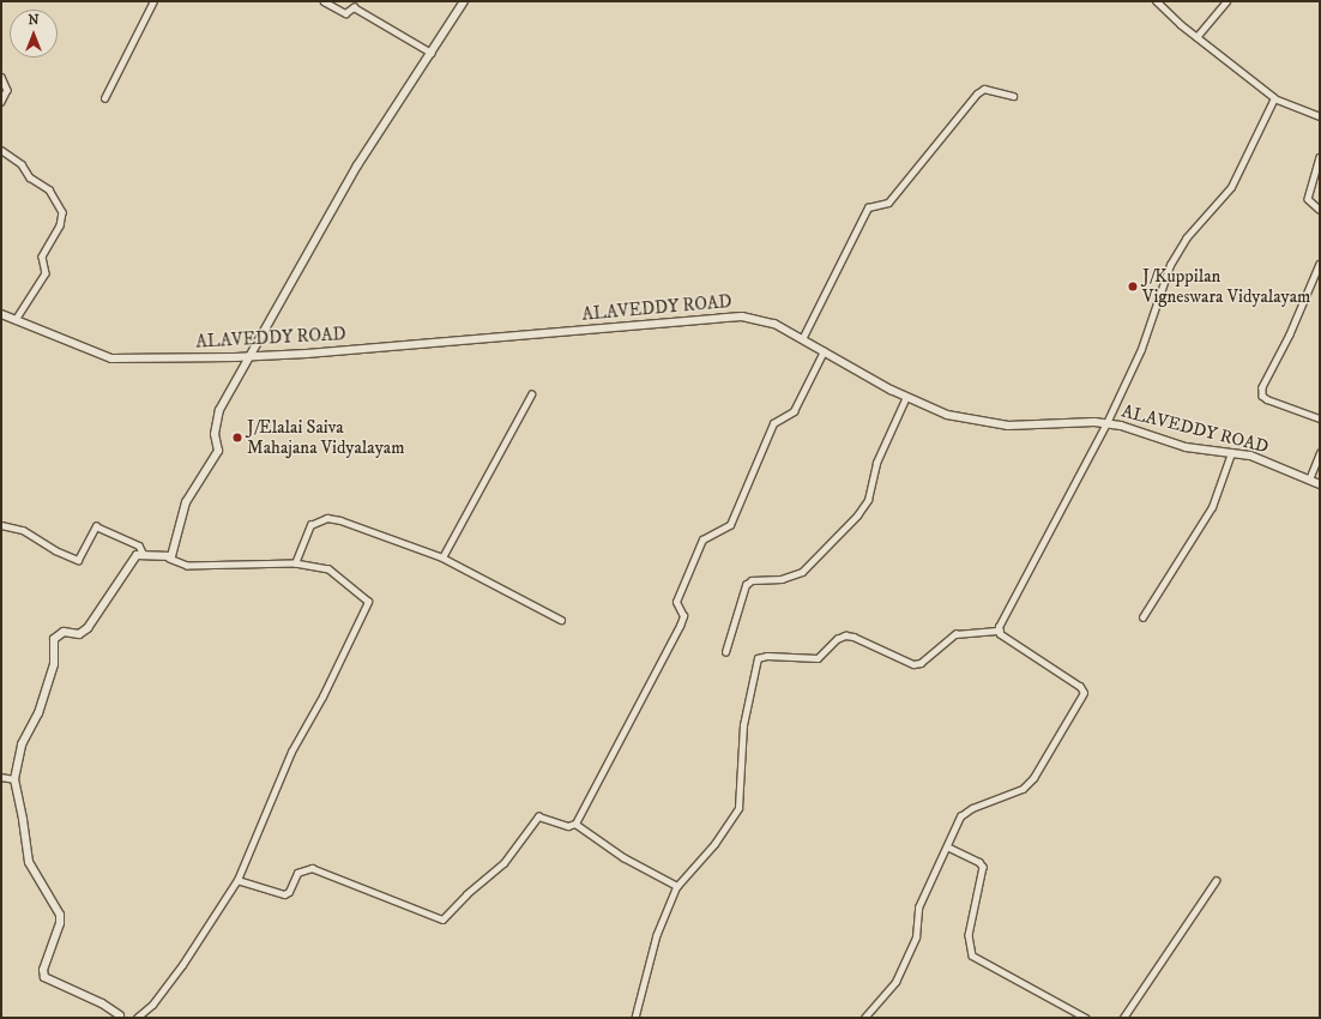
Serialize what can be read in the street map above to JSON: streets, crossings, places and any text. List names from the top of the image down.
{
  "streets": {
    "street": ["ALAVEDDY ROAD"]
  },
  "places": ["J/Kuppilan Vigneswara Vidyalayam", "J/Elalai Saiva Mahajana Vidyalayam"],
  "north": "top"
}
